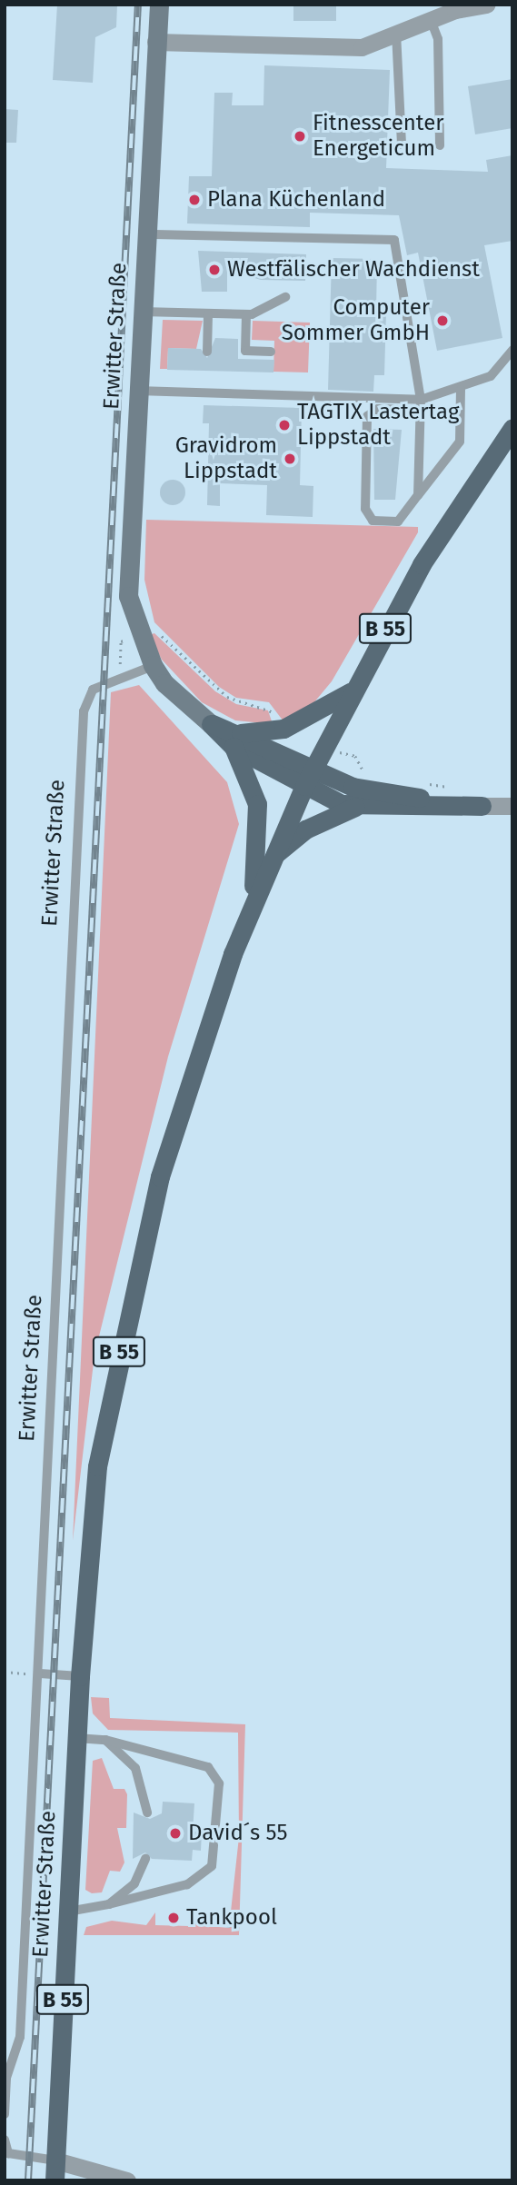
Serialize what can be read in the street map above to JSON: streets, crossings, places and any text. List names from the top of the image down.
{
  "streets": {
    "main road": ["Erwitter Straße", "B 55"]
  },
  "crossings": [
    ["Erwitter Straße", "B 55"]
  ],
  "places": [
    "Fitnesscenter Energeticum",
    "Plana Küchenland",
    "Westfälischer Wachdienst",
    "Computer Sommer GmbH",
    "TAGTIX Lastertag Lippstadt",
    "Gravidrom Lippstadt",
    "David´s 55",
    "Tankpool"
  ]
}
